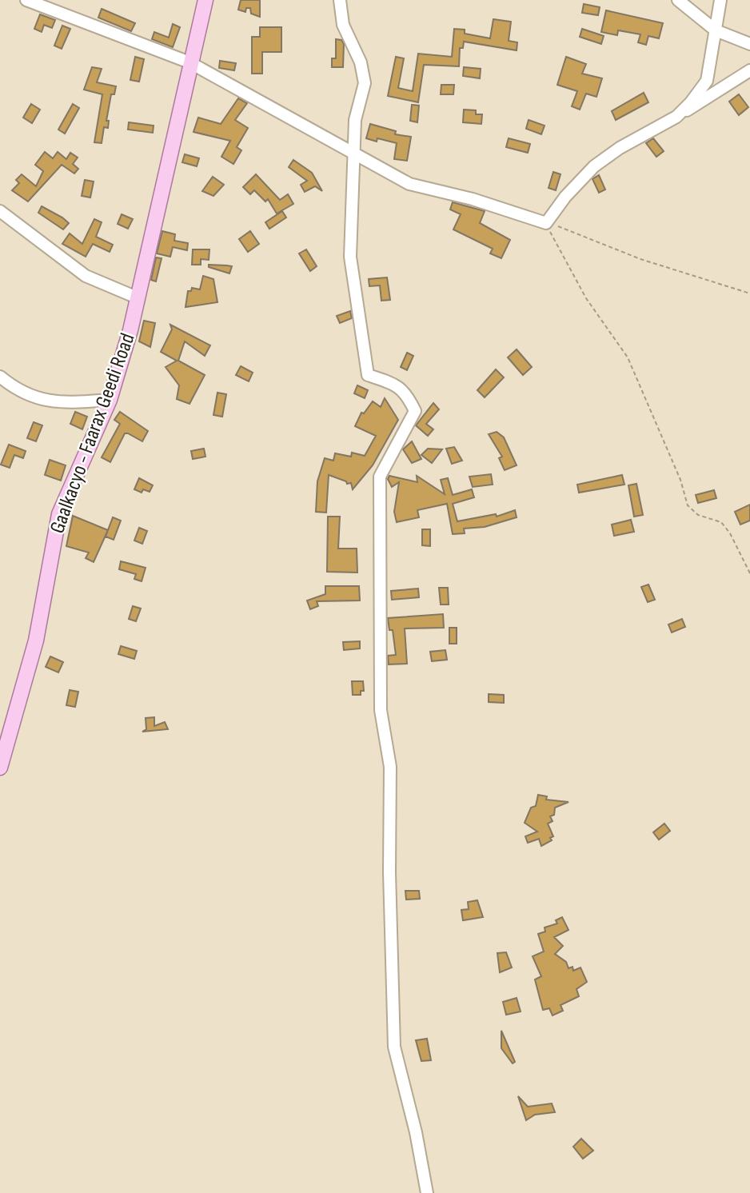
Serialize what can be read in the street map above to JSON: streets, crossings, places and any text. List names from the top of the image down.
{
  "streets": {
    "main road": ["Gaalkacyo - Faarax Geedi Road"]
  }
}
